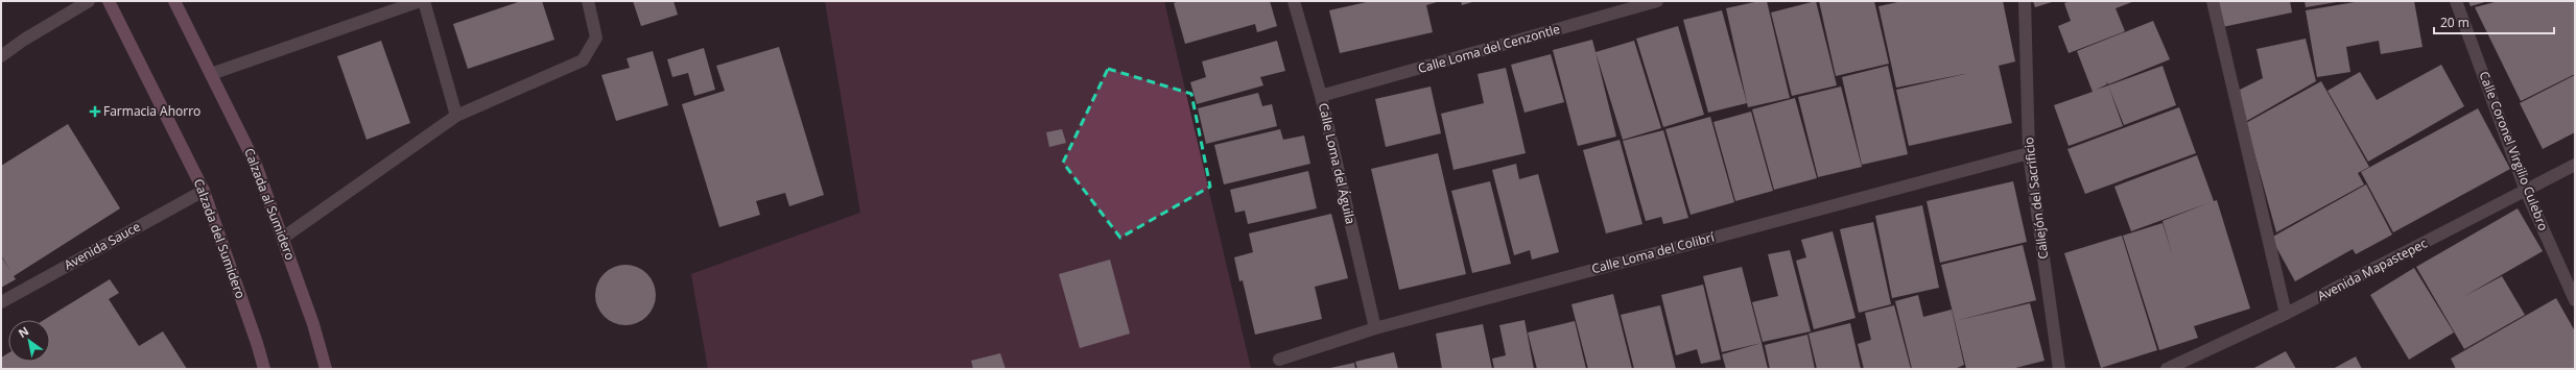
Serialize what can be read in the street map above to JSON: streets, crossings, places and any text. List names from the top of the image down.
{
  "streets": {
    "main road": ["Calzada al Sumidero", "Calzada del Sumidero"],
    "street": [
      "Calle Loma del Cenzontle",
      "Calle Coronel Virgilio Culebro",
      "Calle Loma del Águila",
      "Callejón del Sacrificio",
      "Avenida Sauce",
      "Calle Loma del Colibrí",
      "Avenida Mapastepec"
    ]
  },
  "crossings": [
    ["Calle Loma del Cenzontle", "Calle Loma del Águila"],
    ["Calle Coronel Virgilio Culebro", "Avenida Mapastepec"],
    ["Calle Loma del Águila", "Calle Loma del Colibrí"],
    ["Callejón del Sacrificio", "Calle Loma del Colibrí"],
    ["Calzada del Sumidero", "Avenida Sauce"]
  ],
  "places": {
    "health": ["Farmacia Ahorro"]
  },
  "scale_bar": "20 m",
  "north": "top left"
}
